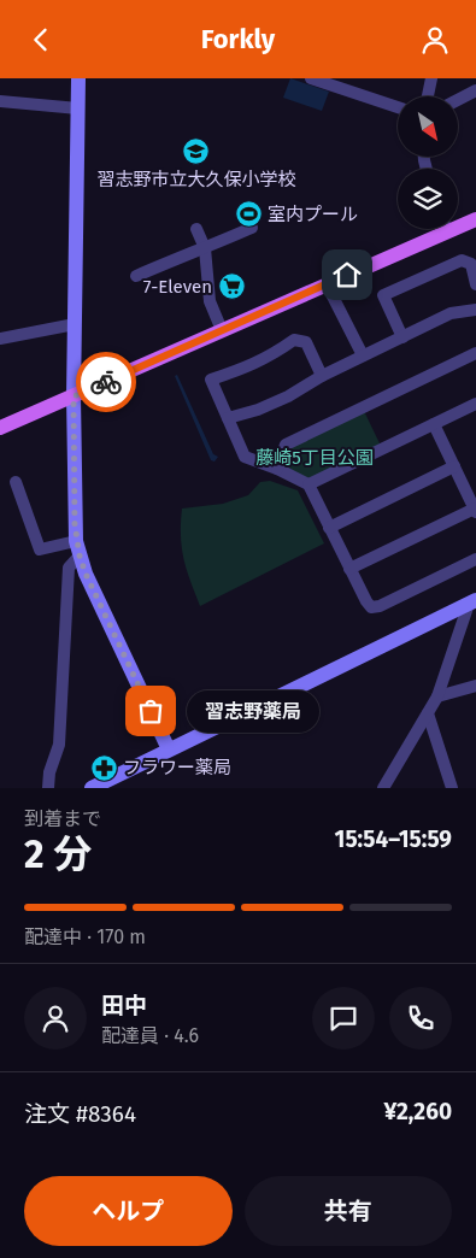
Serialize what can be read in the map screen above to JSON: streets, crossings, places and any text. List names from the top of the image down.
{
  "parks": ["藤崎5丁目公園"],
  "places": {
    "school or university": ["習志野市立大久保小学校"],
    "sports": ["室内プール"],
    "supermarket": ["7-Eleven"],
    "other": ["習志野薬局"],
    "pharmacy": ["フラワー薬局"]
  },
  "north": "bottom right",
  "page": {
    "header": "Forkly",
    "bubble": "習志野薬局",
    "heading": ["2 分", "到着まで", "15:54–15:59"],
    "panel": [
      "田中",
      "配達員 · 4.6",
      "注文 #8364",
      "¥2,260"
    ],
    "bar": "配達中 · 170 m",
    "buttons": ["ヘルプ", "共有"]
  }
}
